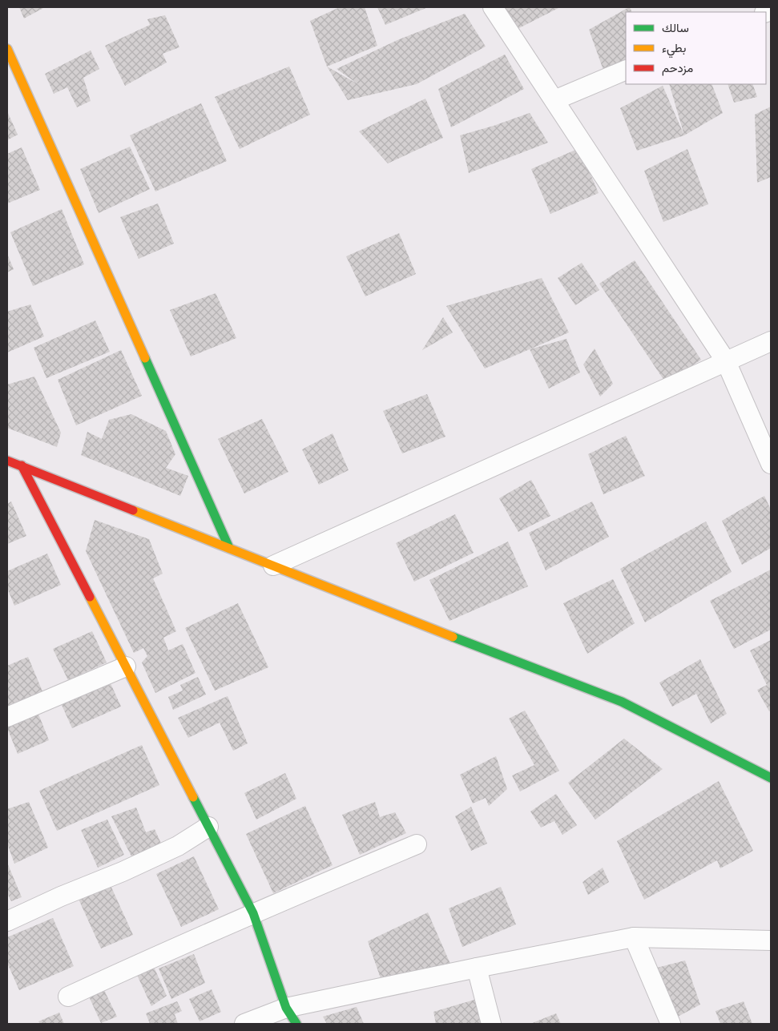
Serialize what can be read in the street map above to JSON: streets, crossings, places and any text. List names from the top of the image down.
{
  "legend": ["سالك", "بطيء", "مزدحم"]
}
